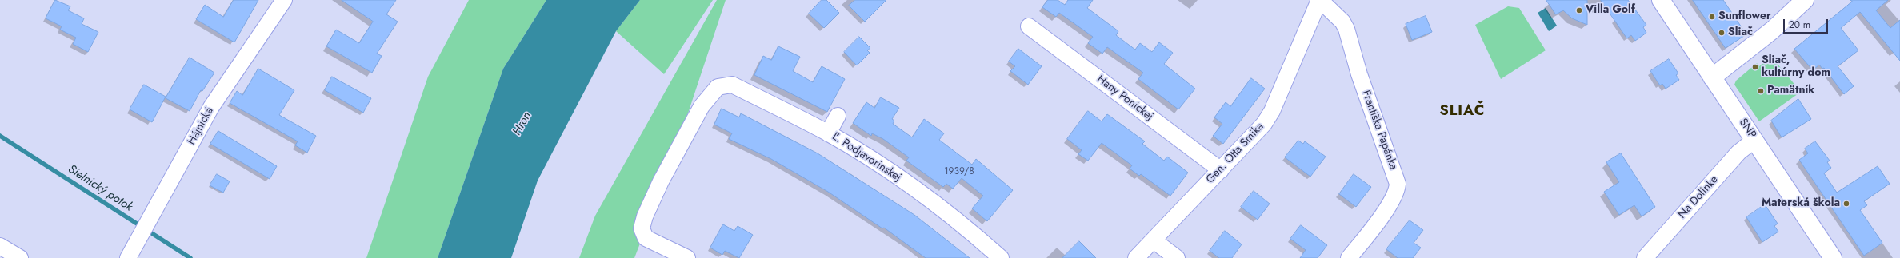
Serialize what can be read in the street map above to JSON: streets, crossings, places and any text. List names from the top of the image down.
{
  "streets": {
    "street": [
      "Hany Ponickej",
      "Hájnická",
      "SNP",
      "Františka Papánka",
      "Gen. Otta Smika",
      "Ľ. Podjavorinskej",
      "Na Dolinke"
    ]
  },
  "crossings": [
    ["Hany Ponickej", "Gen. Otta Smika"],
    ["SNP", "Na Dolinke"],
    ["Františka Papánka", "Gen. Otta Smika"]
  ],
  "districts": ["SLIAČ"],
  "water": ["Hron", "Sielnický potok"],
  "places": [
    "Villa Golf",
    "Sunflower",
    "Sliač",
    "Sliač, kultúrny dom",
    "Pamätník",
    "Materská škola"
  ],
  "house_numbers": ["1939/8"],
  "scale_bar": "20 m"
}
